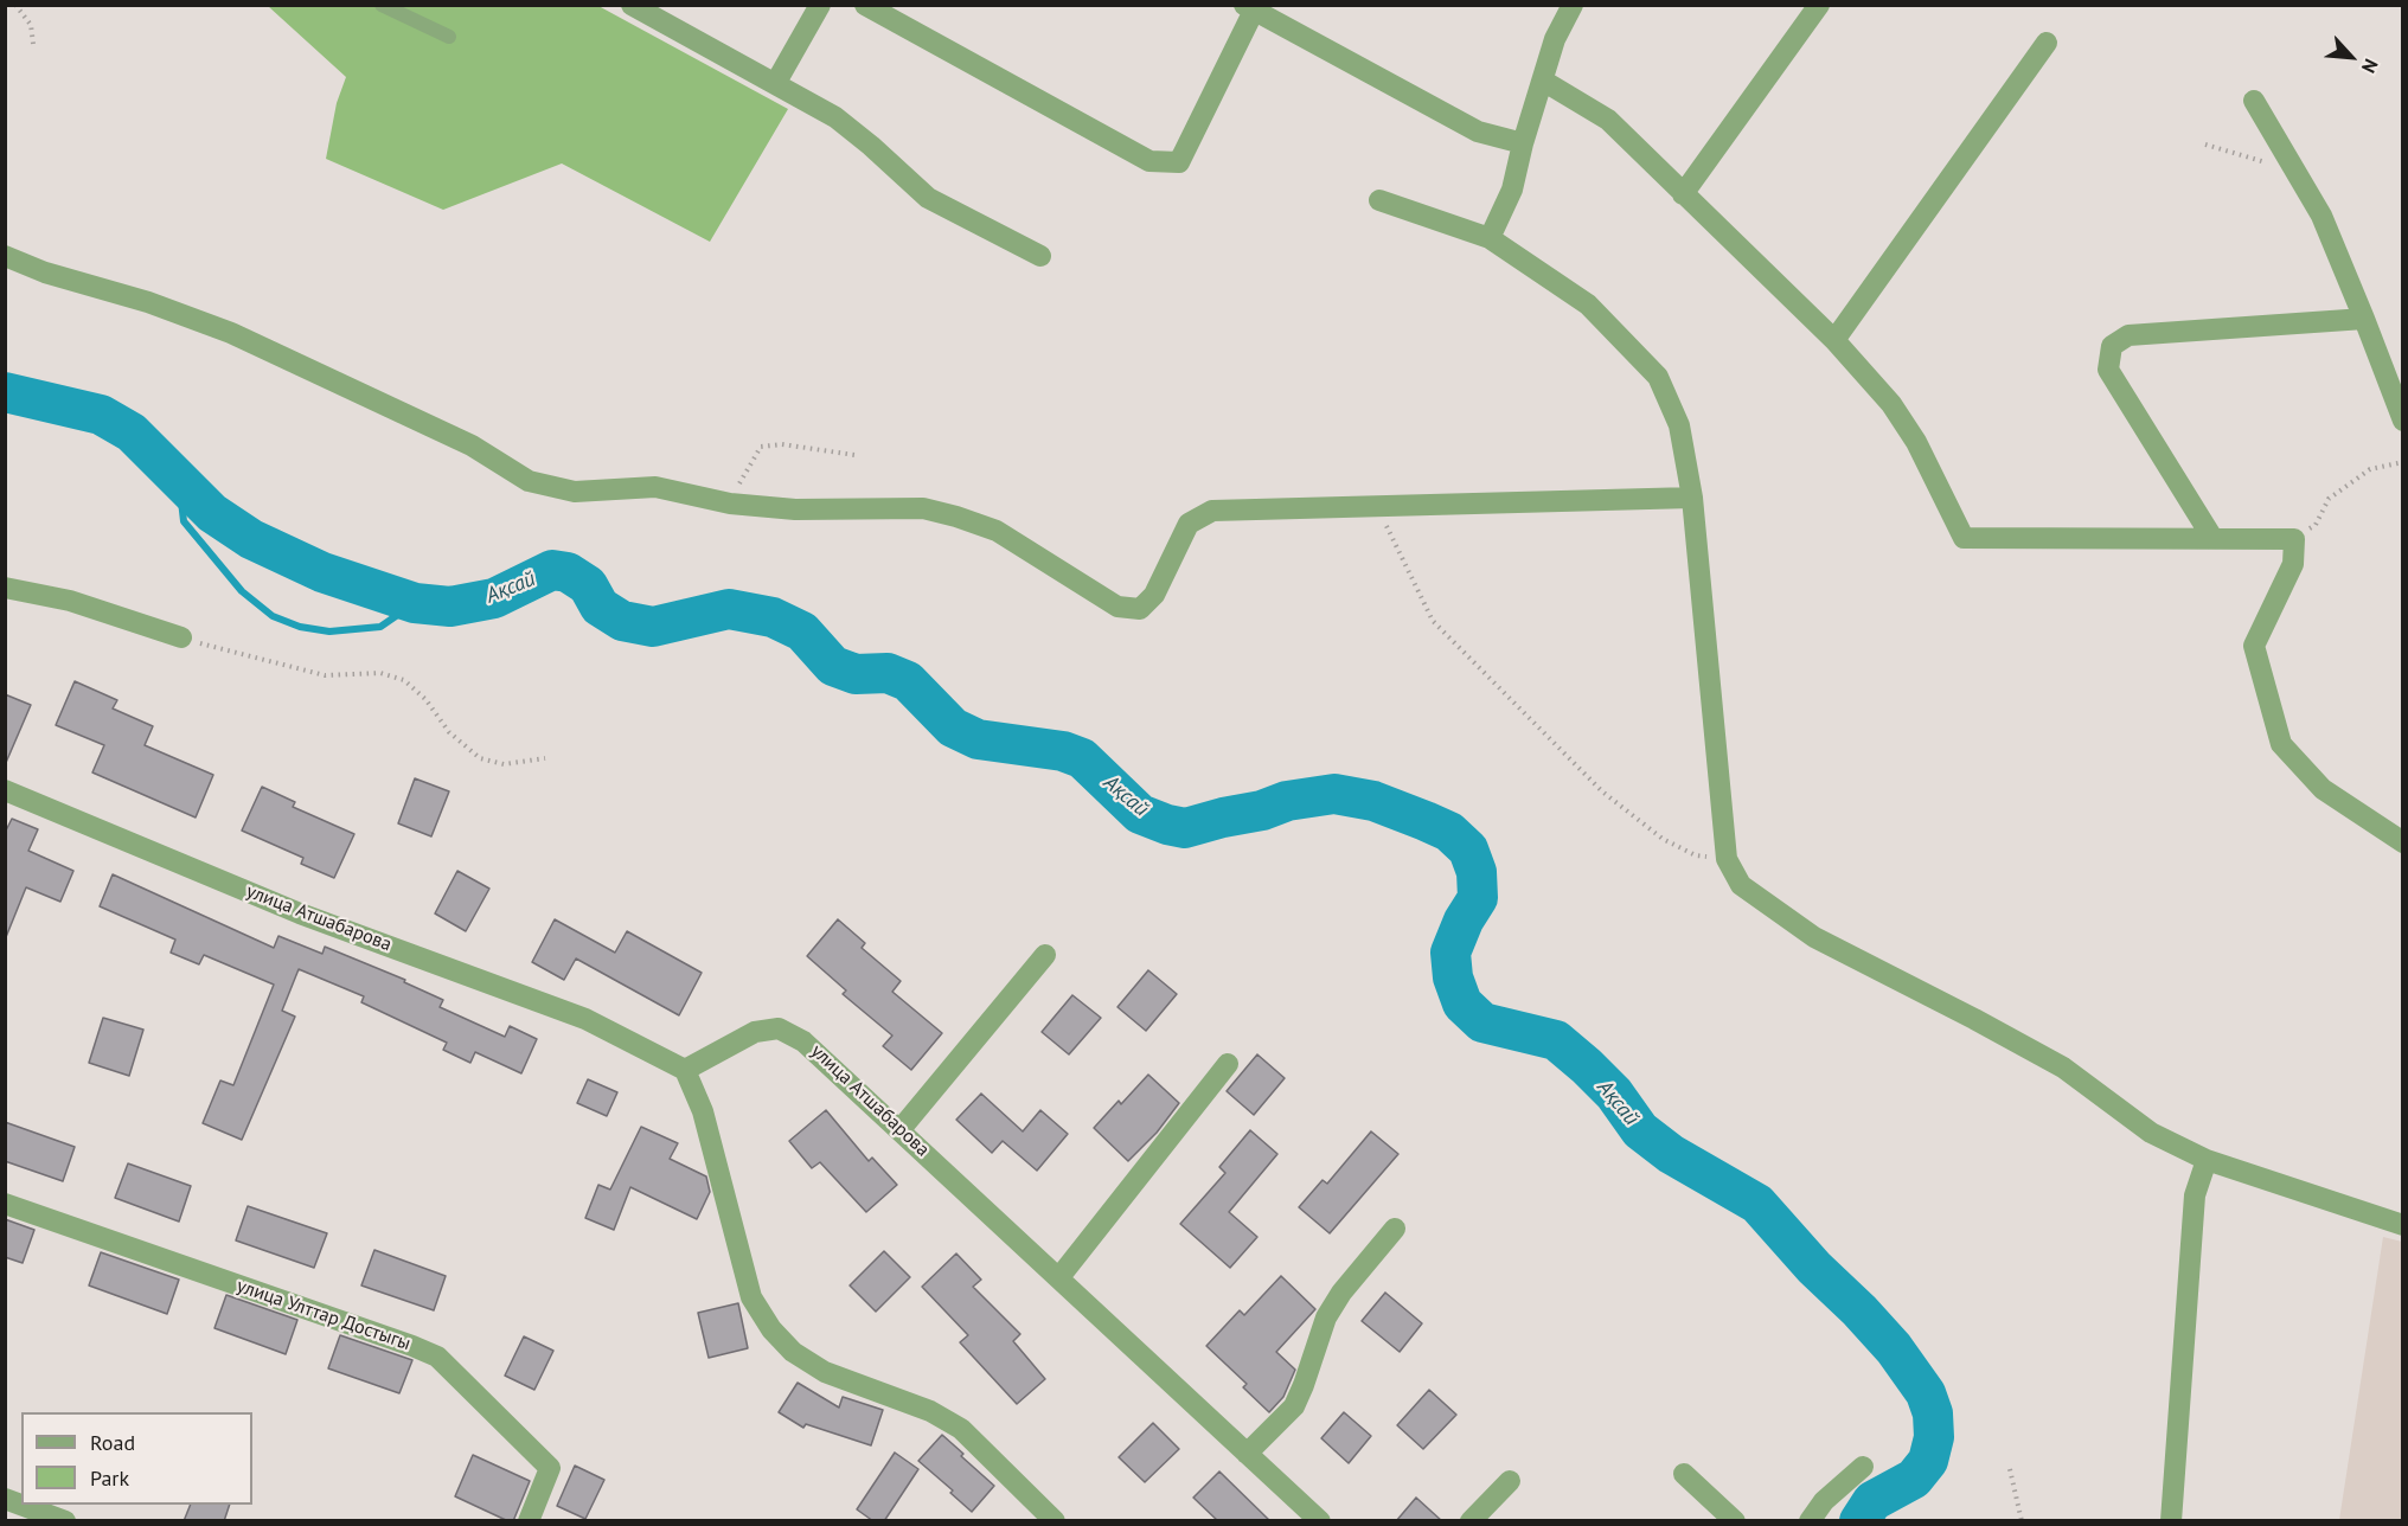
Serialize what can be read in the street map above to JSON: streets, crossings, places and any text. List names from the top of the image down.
{
  "streets": {
    "street": ["улица Атшабарова", "улица Улттар Достыгы"]
  },
  "water": ["Ақсай"],
  "legend": ["Road", "Park"],
  "north": "bottom right"
}
